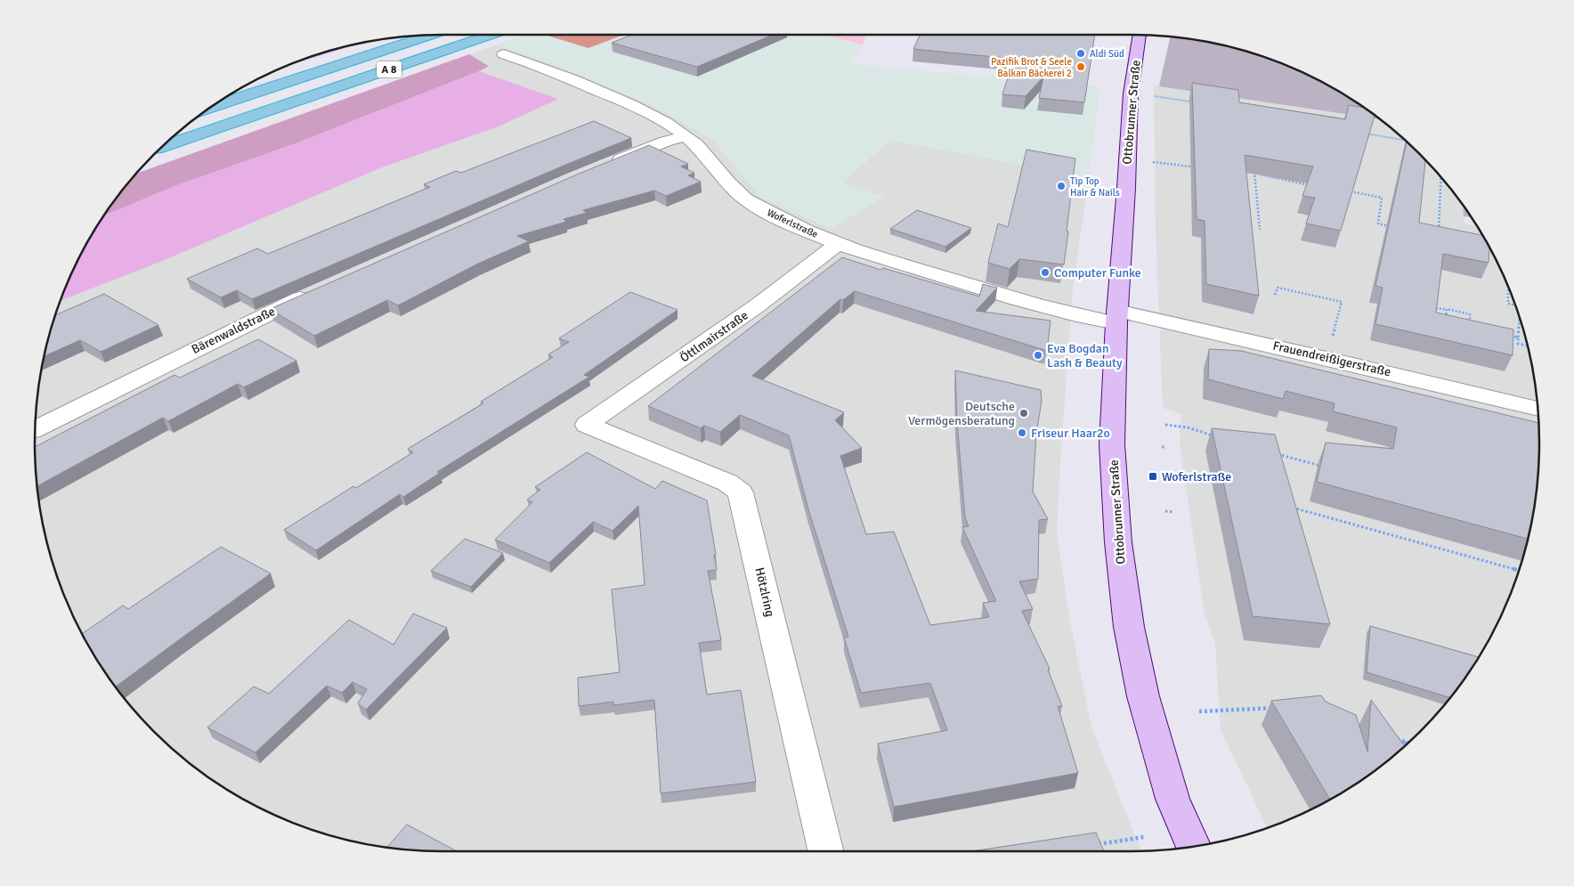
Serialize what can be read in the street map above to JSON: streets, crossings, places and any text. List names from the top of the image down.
{
  "streets": {
    "highway": ["A 8"],
    "main road": ["Ottobrunner Straße"],
    "street": [
      "Woferlstraße",
      "Bärenwaldstraße",
      "Öttlmairstraße",
      "Frauendreißigerstraße",
      "Hötzlring"
    ]
  },
  "crossings": [
    ["Ottobrunner Straße", "Woferlstraße"],
    ["Ottobrunner Straße", "Frauendreißigerstraße"],
    ["Woferlstraße", "Öttlmairstraße"],
    ["Woferlstraße", "Frauendreißigerstraße"],
    ["Öttlmairstraße", "Hötzlring"]
  ],
  "places": {
    "other": [
      "Aldi Süd",
      "Pazifik Brot & Seele Balkan Bäckerei 2",
      "Tip Top Hair & Nails",
      "Computer Funke",
      "Eva Bogdan Lash & Beauty",
      "Deutsche Vermögensberatung",
      "Friseur Haar2o"
    ],
    "transit": ["Woferlstraße"]
  }
}
